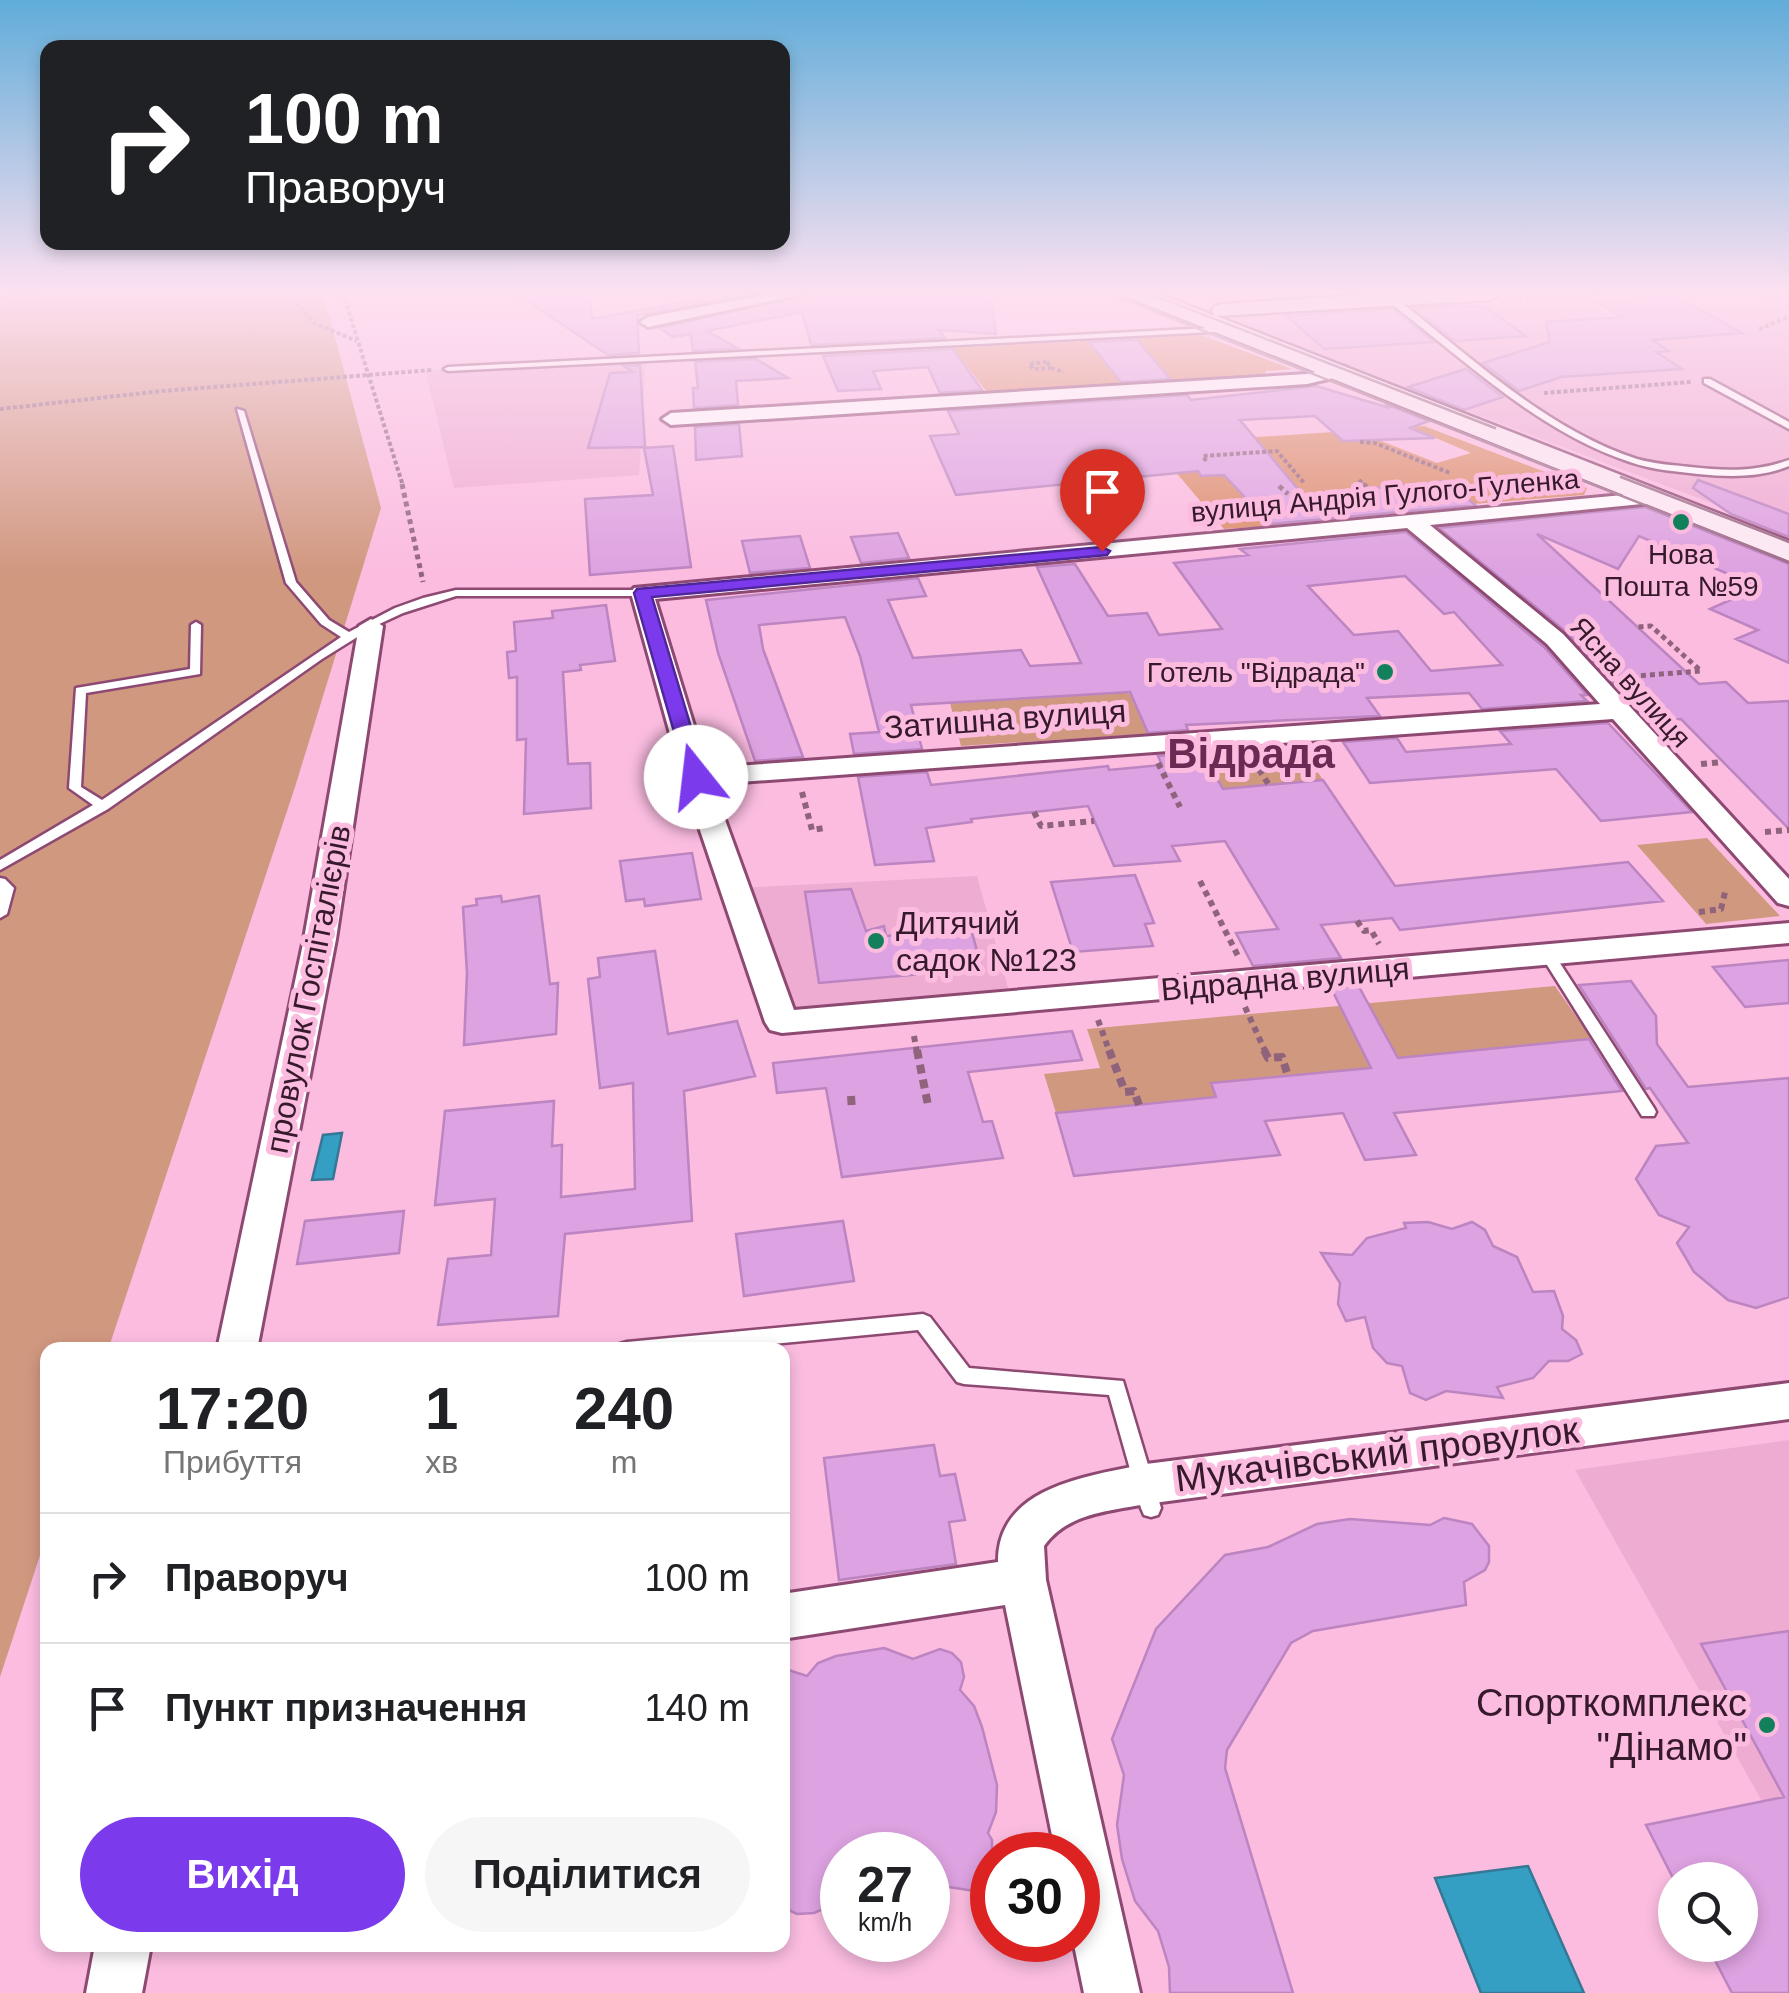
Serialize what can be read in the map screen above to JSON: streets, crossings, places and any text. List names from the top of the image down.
{
  "streets": {
    "street": [
      "вулиця Андрія Гулого-Гуленка",
      "Ясна вулиця",
      "Затишна вулиця",
      "Відрадна вулиця",
      "провулок Госпіталієрів",
      "Мукачівський провулок"
    ]
  },
  "crossings": [
    ["вулиця Андрія Гулого-Гуленка", "Ясна вулиця"],
    ["Ясна вулиця", "Затишна вулиця"],
    ["Затишна вулиця", "Відрадна вулиця"]
  ],
  "districts": ["Відрада"],
  "places": [
    "Нова Пошта №59",
    "Готель \"Відрада\"",
    "Дитячий садок №123",
    "Спорткомплекс \"Дінамо\""
  ],
  "page": {
    "turn": ["100 m", "Праворуч"],
    "eta": [
      "17:20",
      "Прибуття",
      "1",
      "хв",
      "240",
      "m"
    ],
    "list": [
      {
        "name": "Праворуч",
        "value": "100 m"
      },
      {
        "name": "Пункт призначення",
        "value": "140 m"
      }
    ],
    "buttons": ["Вихід", "Поділитися"],
    "speed": "27 km/h",
    "limit": "30"
  }
}
